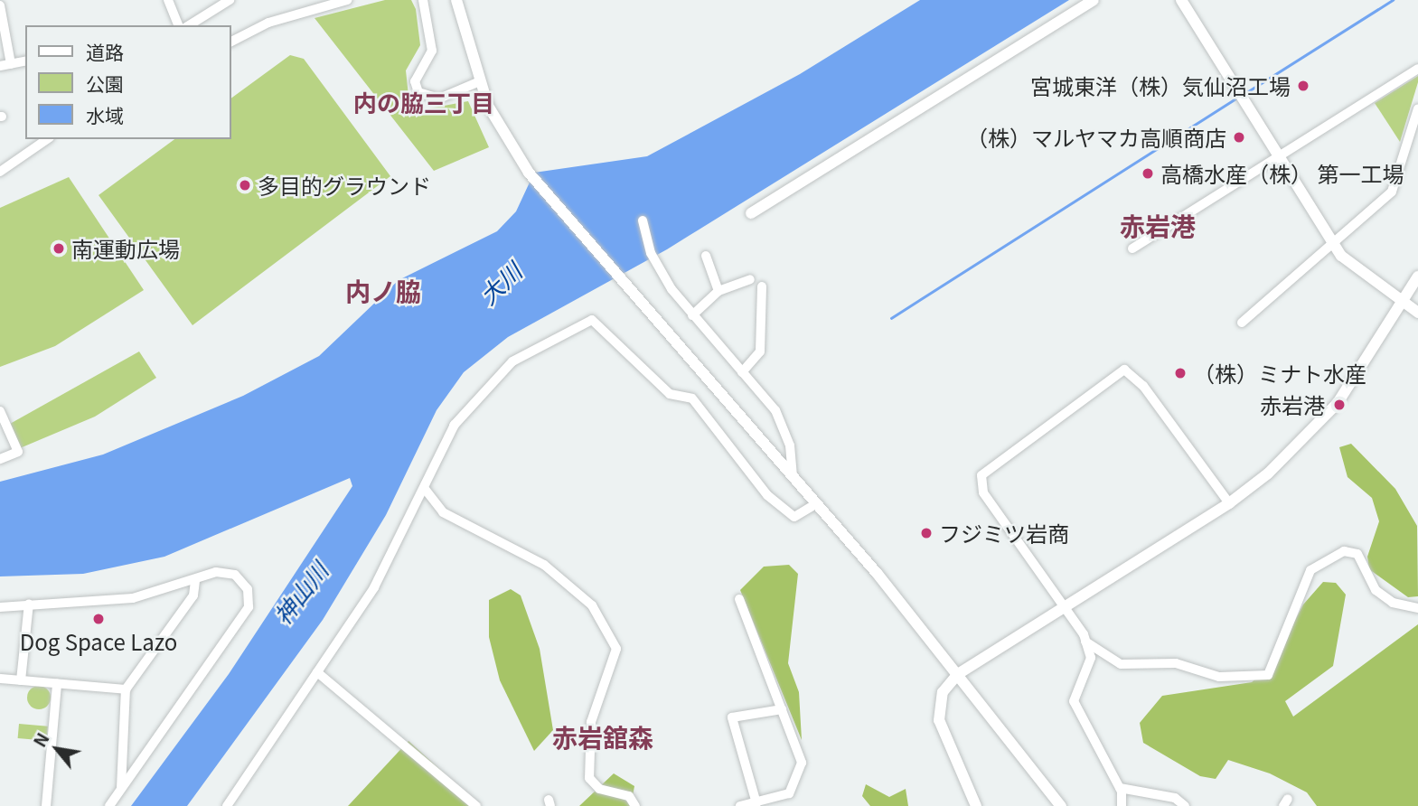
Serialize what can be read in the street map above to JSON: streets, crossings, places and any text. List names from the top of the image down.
{
  "districts": [
    "内の脇三丁目",
    "赤岩港",
    "内ノ脇",
    "赤岩舘森"
  ],
  "water": ["大川", "神山川"],
  "places": [
    "宮城東洋（株）気仙沼工場",
    "（株）マルヤマカ高順商店",
    "高橋水産（株） 第一工場",
    "多目的グラウンド",
    "南運動広場",
    "（株）ミナト水産",
    "赤岩港",
    "フジミツ岩商",
    "Dog Space Lazo"
  ],
  "legend": ["道路", "公園", "水域"],
  "north": "top left"
}
